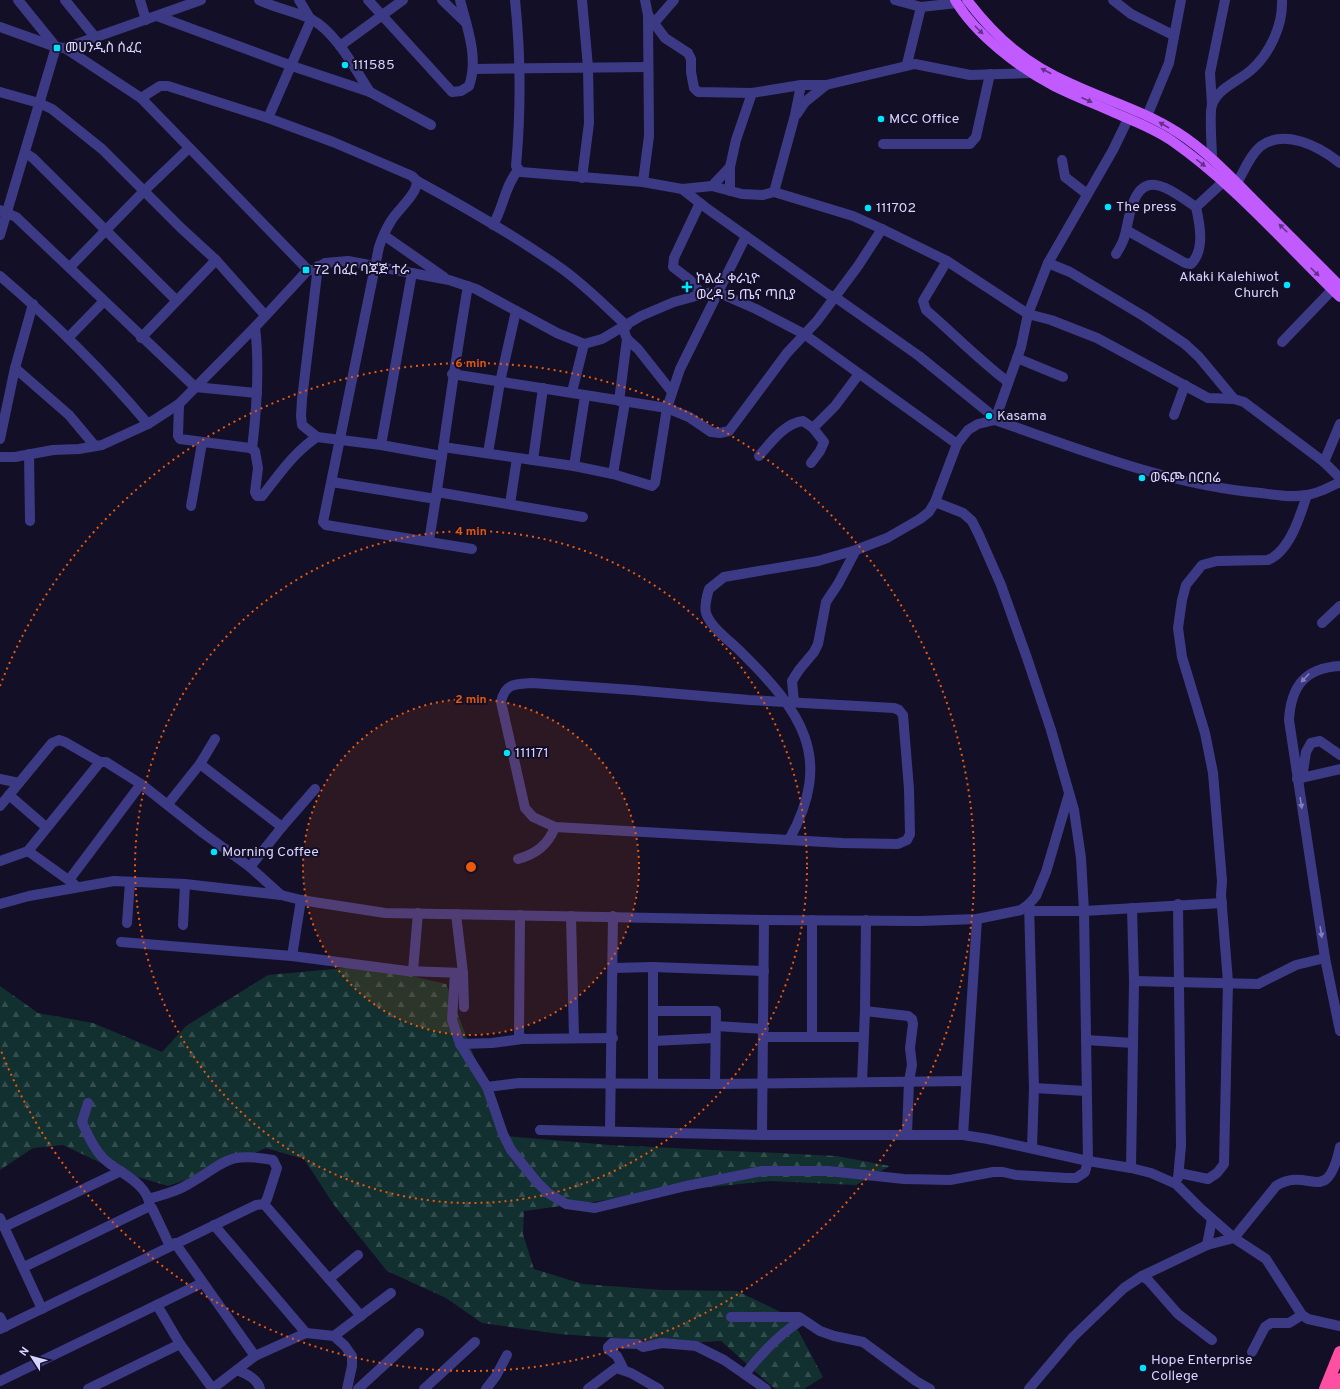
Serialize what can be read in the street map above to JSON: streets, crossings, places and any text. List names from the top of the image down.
{
  "places": {
    "transit": ["መሀንዲስ ሰፈር", "72 ሰፈር ባጃጅ ተራ"],
    "other": [
      "111585",
      "MCC Office",
      "The press",
      "111702",
      "Akaki Kalehiwot Church",
      "Kasama",
      "ወፍጮ በርበሬ",
      "111171",
      "Morning Coffee",
      "Hope Enterprise College"
    ],
    "health": ["ኮልፌ ቀራኒዮ ወረዳ 5 ጤና ጣቢያ"]
  },
  "north": "top left",
  "rings": ["6 min", "4 min", "2 min"]
}
